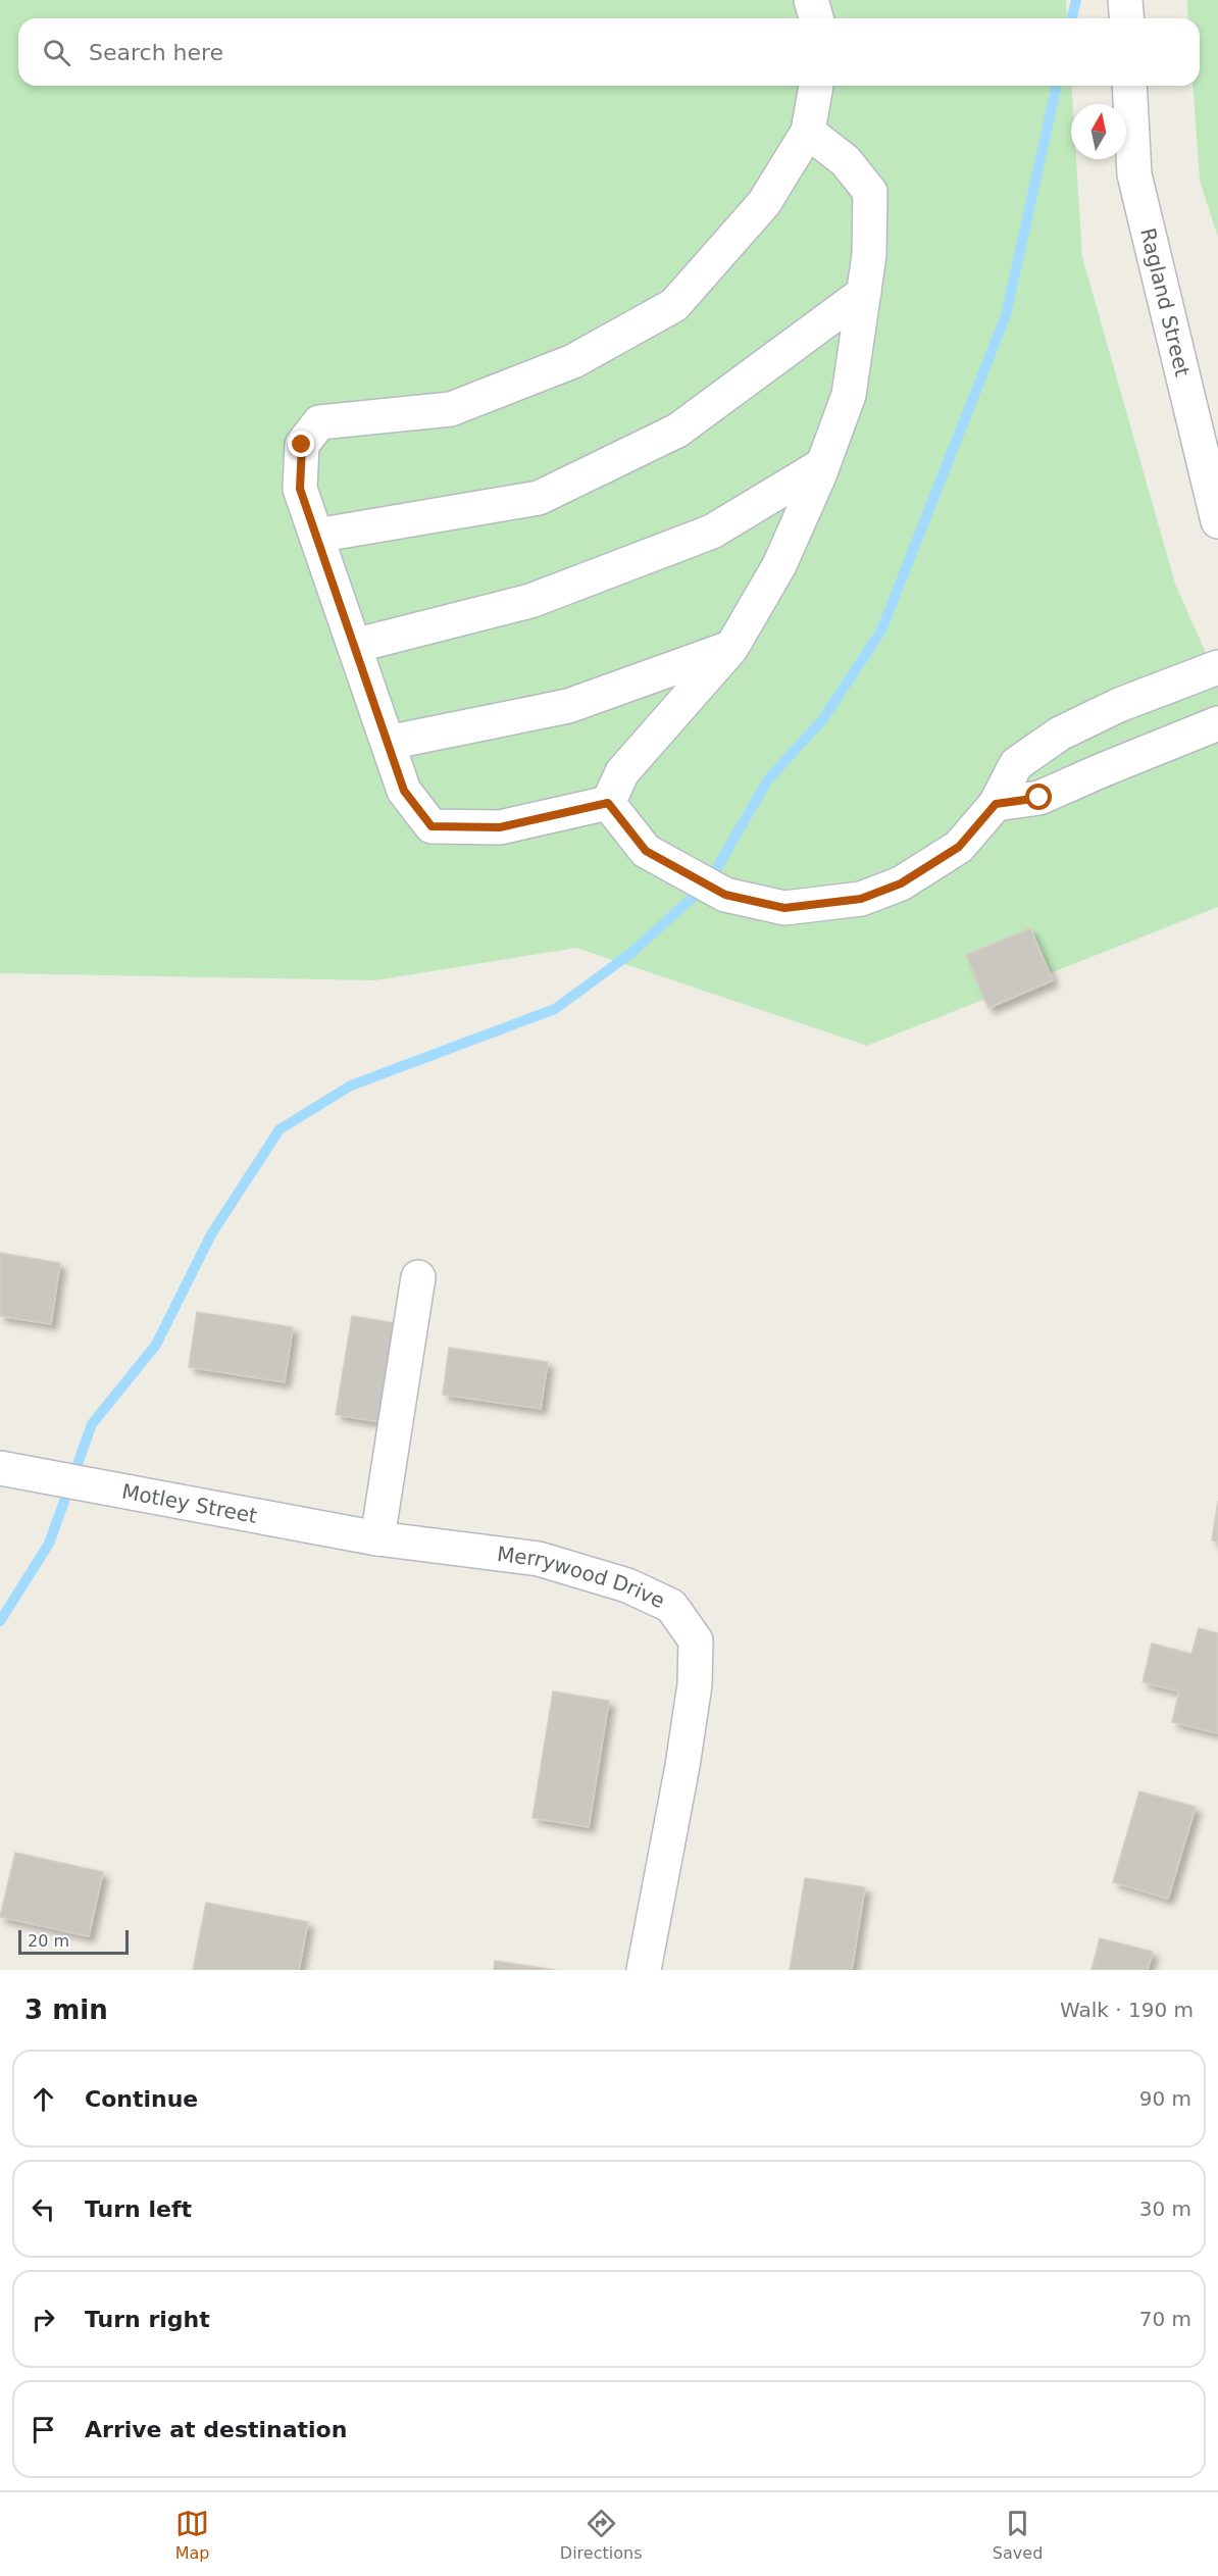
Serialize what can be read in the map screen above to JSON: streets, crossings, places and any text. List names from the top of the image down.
{
  "streets": {
    "street": ["Ragland Street", "Motley Street", "Merrywood Drive"]
  },
  "crossings": [
    ["Motley Street", "Merrywood Drive"]
  ],
  "scale_bar": "20 m",
  "north": "top",
  "page": {
    "search": "Search here",
    "scale": "20 m",
    "heading": ["3 min", "Walk · 190 m"],
    "list": [
      ["Continue", "90 m"],
      ["Turn left", "30 m"],
      ["Turn right", "70 m"],
      "Arrive at destination"
    ],
    "nav": ["Map", "Directions", "Saved"]
  }
}
